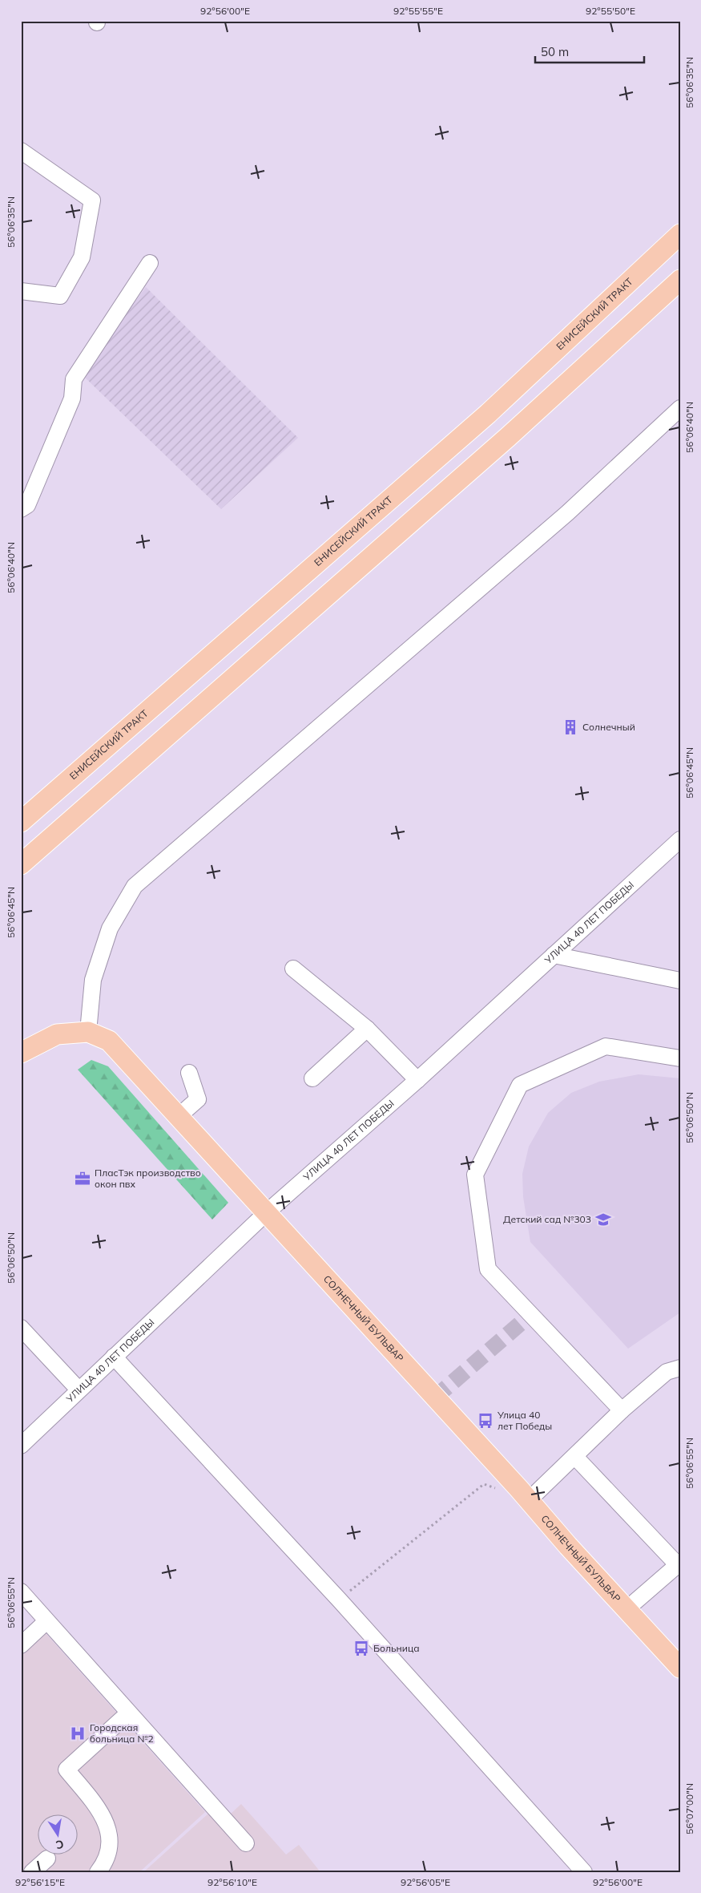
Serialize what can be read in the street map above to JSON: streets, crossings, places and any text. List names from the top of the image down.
{
  "streets": {
    "main road": ["ЕНИСЕЙСКИЙ ТРАКТ", "СОЛНЕЧНЫЙ БУЛЬВАР"],
    "street": ["УЛИЦА 40 ЛЕТ ПОБЕДЫ"]
  },
  "crossings": [
    ["УЛИЦА 40 ЛЕТ ПОБЕДЫ", "СОЛНЕЧНЫЙ БУЛЬВАР"]
  ],
  "places": {
    "building": ["Солнечный"],
    "office": ["ПласТэк производство окон пвх"],
    "school or university": ["Детский сад №303"],
    "bus stop": ["Улица 40 лет Победы", "Больница"],
    "hospital": ["Городская больница №2"]
  },
  "scale_bar": "50 m",
  "north": "bottom",
  "coordinates": [
    "92°56'00\"E",
    "92°55'55\"E",
    "92°55'50\"E",
    "56°06'35\"N",
    "56°06'40\"N",
    "56°06'45\"N",
    "56°06'50\"N",
    "56°06'55\"N",
    "56°07'00\"N",
    "92°56'15\"E",
    "92°56'10\"E",
    "92°56'05\"E"
  ]
}
